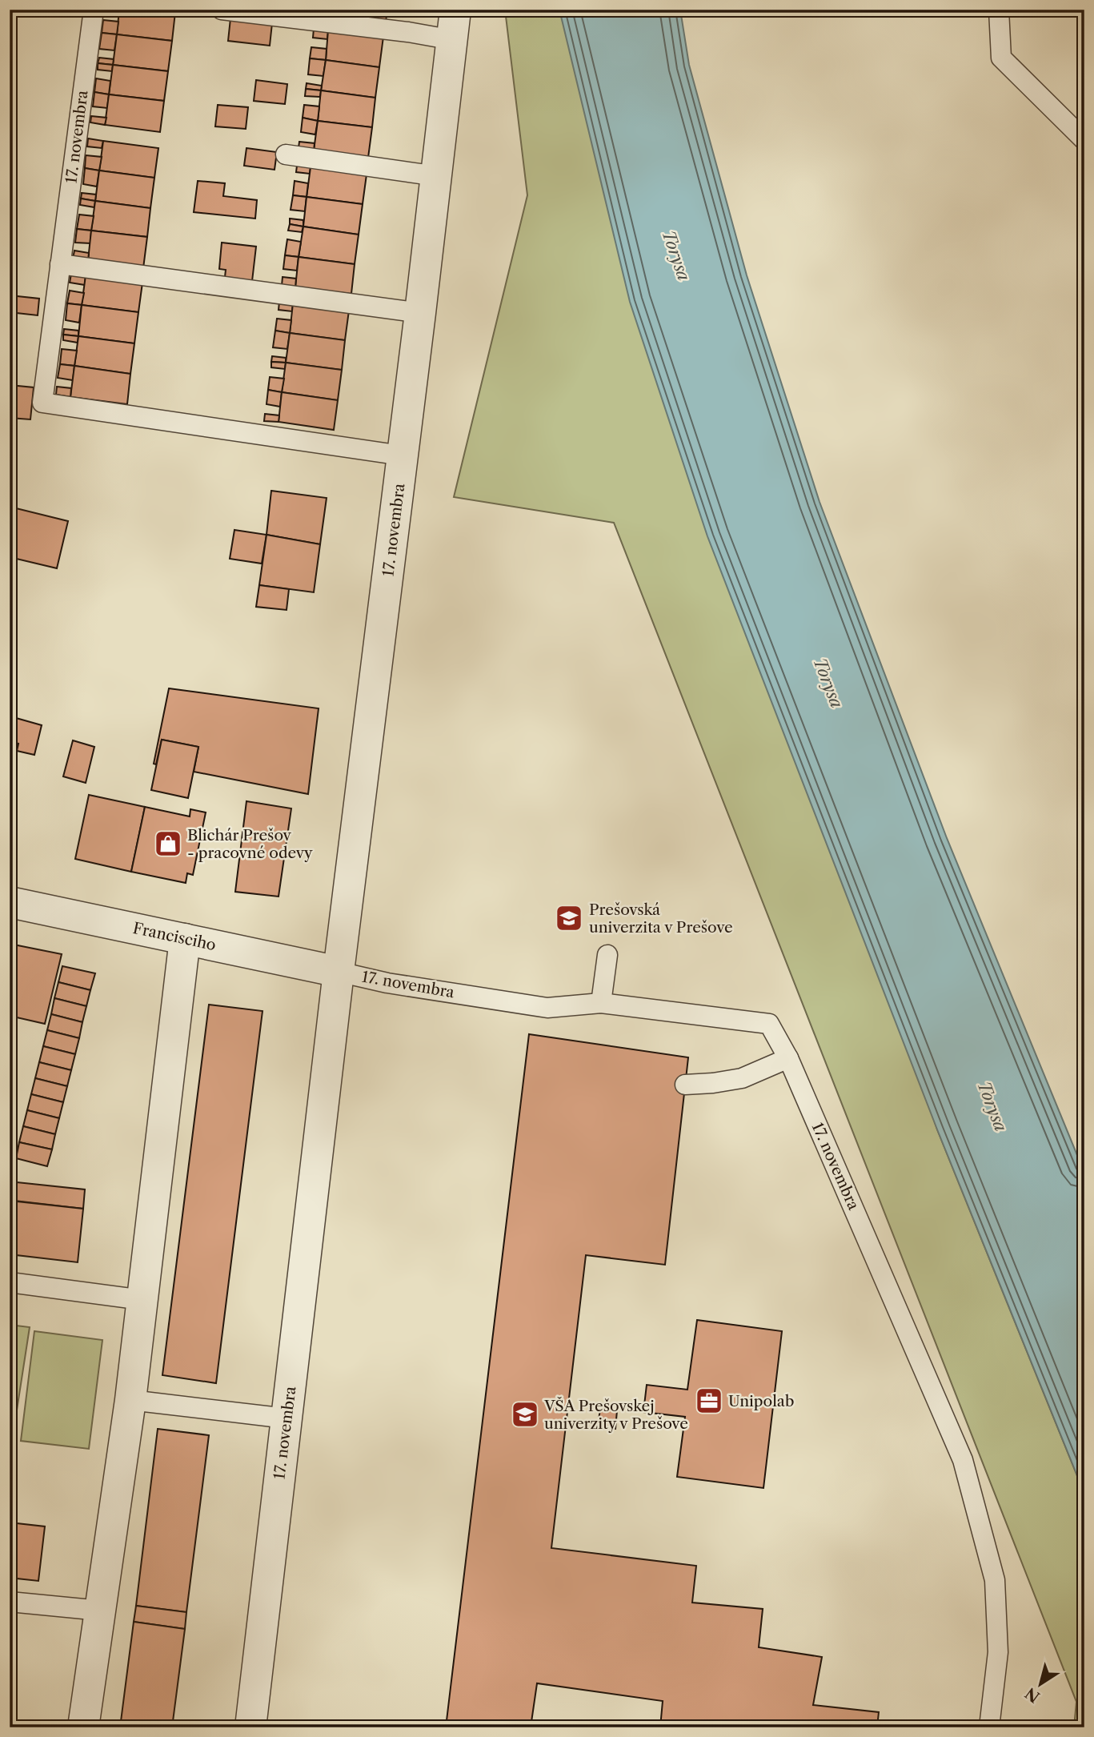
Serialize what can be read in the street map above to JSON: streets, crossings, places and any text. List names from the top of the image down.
{
  "streets": {
    "street": ["17. novembra", "Francisciho"]
  },
  "crossings": [
    ["17. novembra", "Francisciho"]
  ],
  "water": ["Torysa"],
  "places": {
    "shop": ["Blichár Prešov - pracovné odevy"],
    "school or university": ["Prešovská univerzita v Prešove", "VŠA Prešovskej univerzity v Prešove"],
    "office": ["Unipolab"]
  },
  "north": "bottom left"
}
